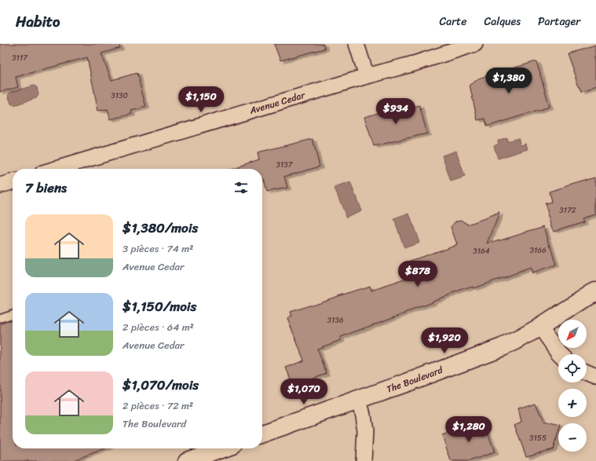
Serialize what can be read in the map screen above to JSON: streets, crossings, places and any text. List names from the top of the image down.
{
  "streets": {
    "main road": ["The Boulevard"],
    "street": ["Avenue Cedar"]
  },
  "house_numbers": [
    "3117",
    "3130",
    "3137",
    "3172",
    "3166",
    "3164",
    "3136",
    "3155"
  ],
  "north": "bottom left",
  "page": {
    "header": "Habito",
    "nav": ["Carte", "Calques", "Partager"],
    "price": [
      "$1,380",
      "$1,150",
      "$934",
      "$878",
      "$1,920",
      "$1,070",
      "$1,280"
    ],
    "heading": "7 biens",
    "list": [
      {
        "name": "$1,380/mois",
        "note": "3 pièces · 74 m² · Avenue Cedar"
      },
      {
        "name": "$1,150/mois",
        "note": "2 pièces · 64 m² · Avenue Cedar"
      },
      {
        "name": "$1,070/mois",
        "note": "2 pièces · 72 m² · The Boulevard"
      }
    ],
    "map_buttons": ["+", "−"]
  }
}
